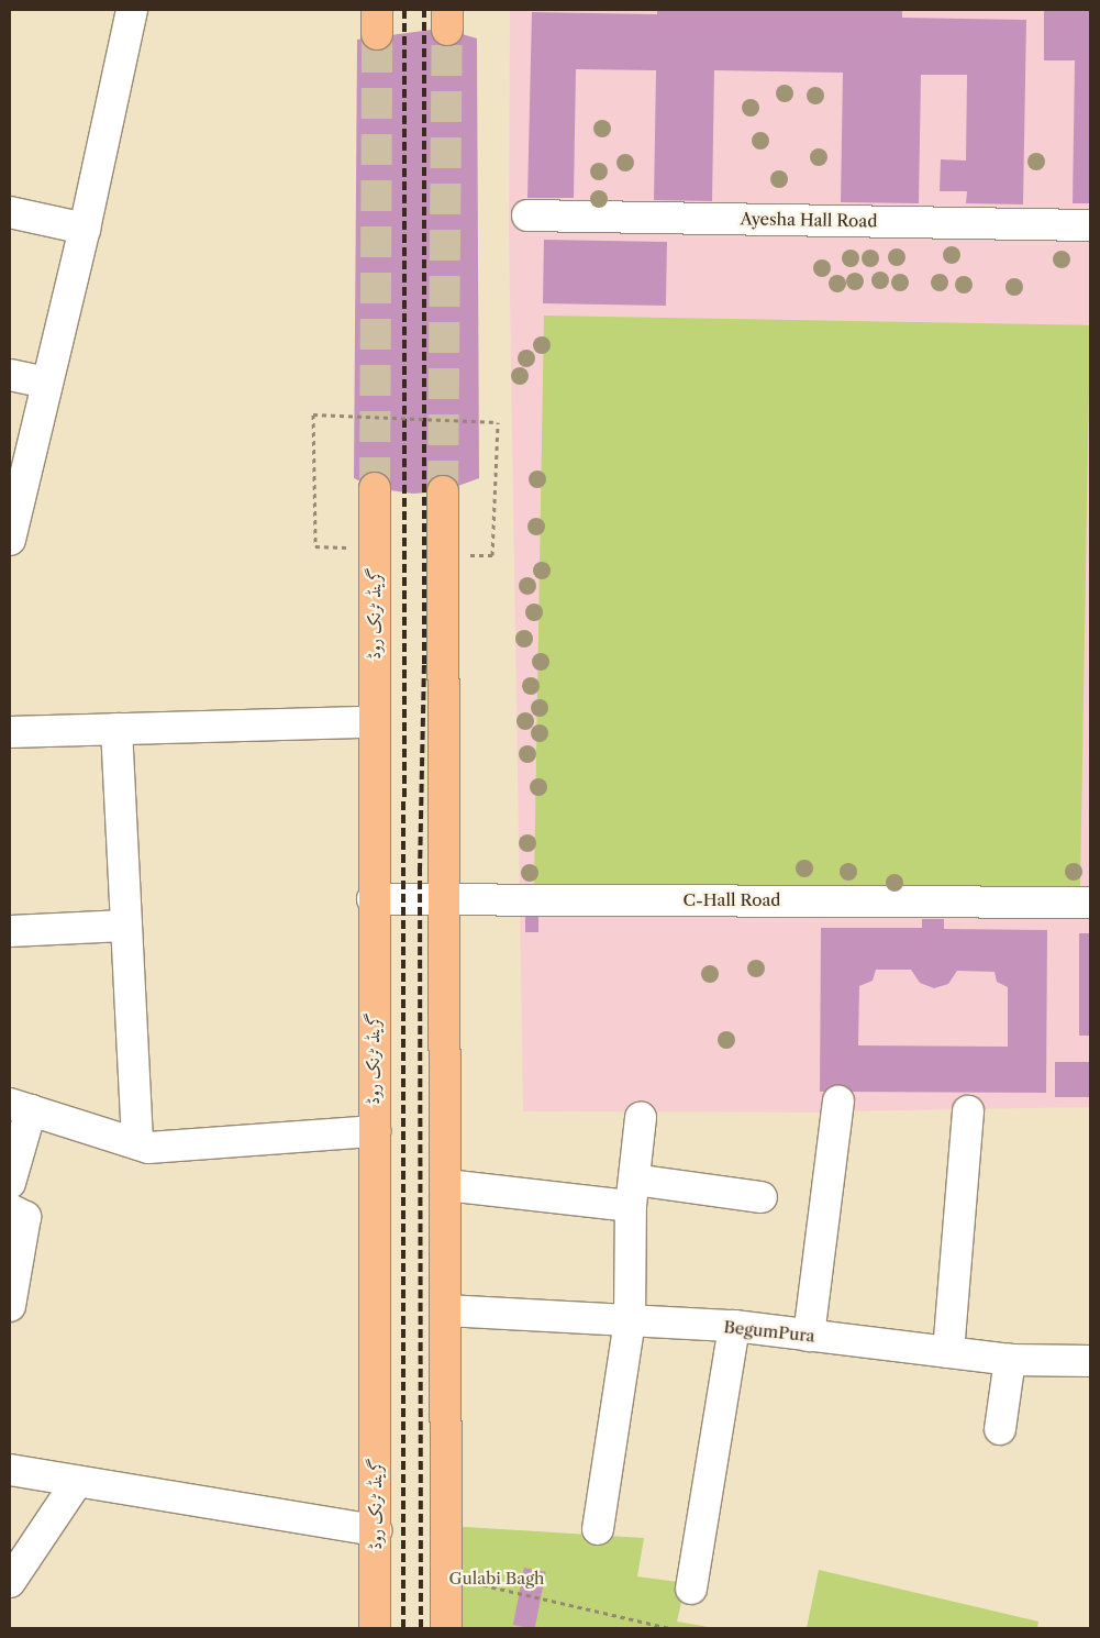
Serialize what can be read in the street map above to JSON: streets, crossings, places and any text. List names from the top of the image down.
{
  "streets": {
    "main road": ["گرینڈ ٹرنک روڈ"],
    "street": ["Ayesha Hall Road", "C-Hall Road", "BegumPura"]
  },
  "crossings": [
    ["گرینڈ ٹرنک روڈ", "C-Hall Road"]
  ],
  "parks": ["Gulabi Bagh"]
}
